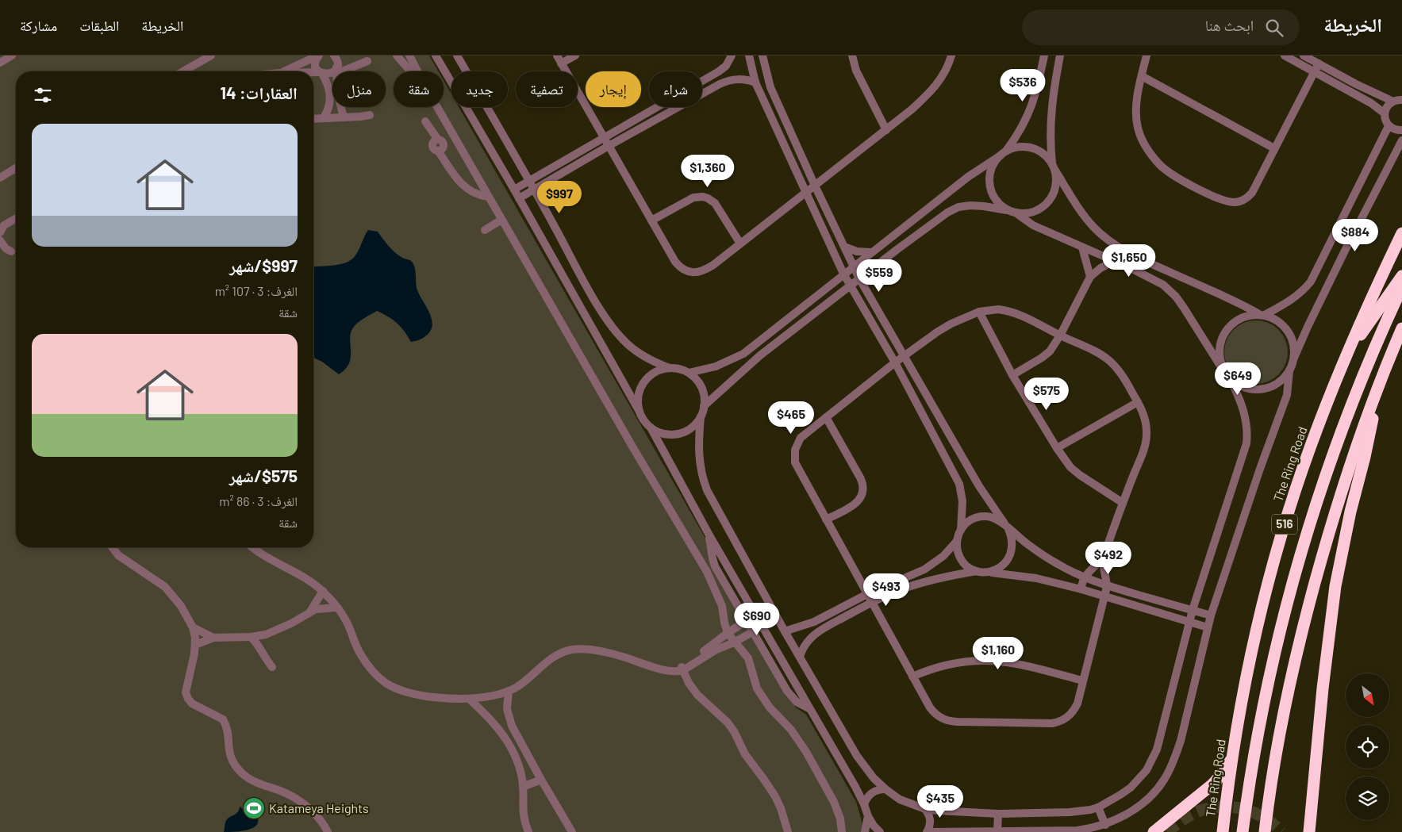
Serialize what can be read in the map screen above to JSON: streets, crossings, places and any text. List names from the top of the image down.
{
  "streets": {
    "highway": ["The Ring Road", "516"]
  },
  "crossings": [
    ["The Ring Road", "516"]
  ],
  "places": {
    "sports": ["Katameya Heights"]
  },
  "north": "bottom right",
  "page": {
    "header": "الخريطة",
    "search": "ابحث هنا",
    "nav": ["الخريطة", "الطبقات", "مشاركة"],
    "price": [
      "$536",
      "$1,360",
      "$997",
      "$884",
      "$1,650",
      "$559",
      "$649",
      "$575",
      "$465",
      "$492",
      "$493",
      "$690",
      "$1,160",
      "$435"
    ],
    "chip": [
      "شراء",
      "إيجار",
      "تصفية",
      "جديد",
      "شقة",
      "منزل"
    ],
    "heading": "العقارات: 14",
    "list": [
      {
        "name": "$997/شهر",
        "note": "الغرف: 3 · 107 m² · شقة"
      },
      {
        "name": "$575/شهر",
        "note": "الغرف: 3 · 86 m² · شقة"
      }
    ]
  }
}
